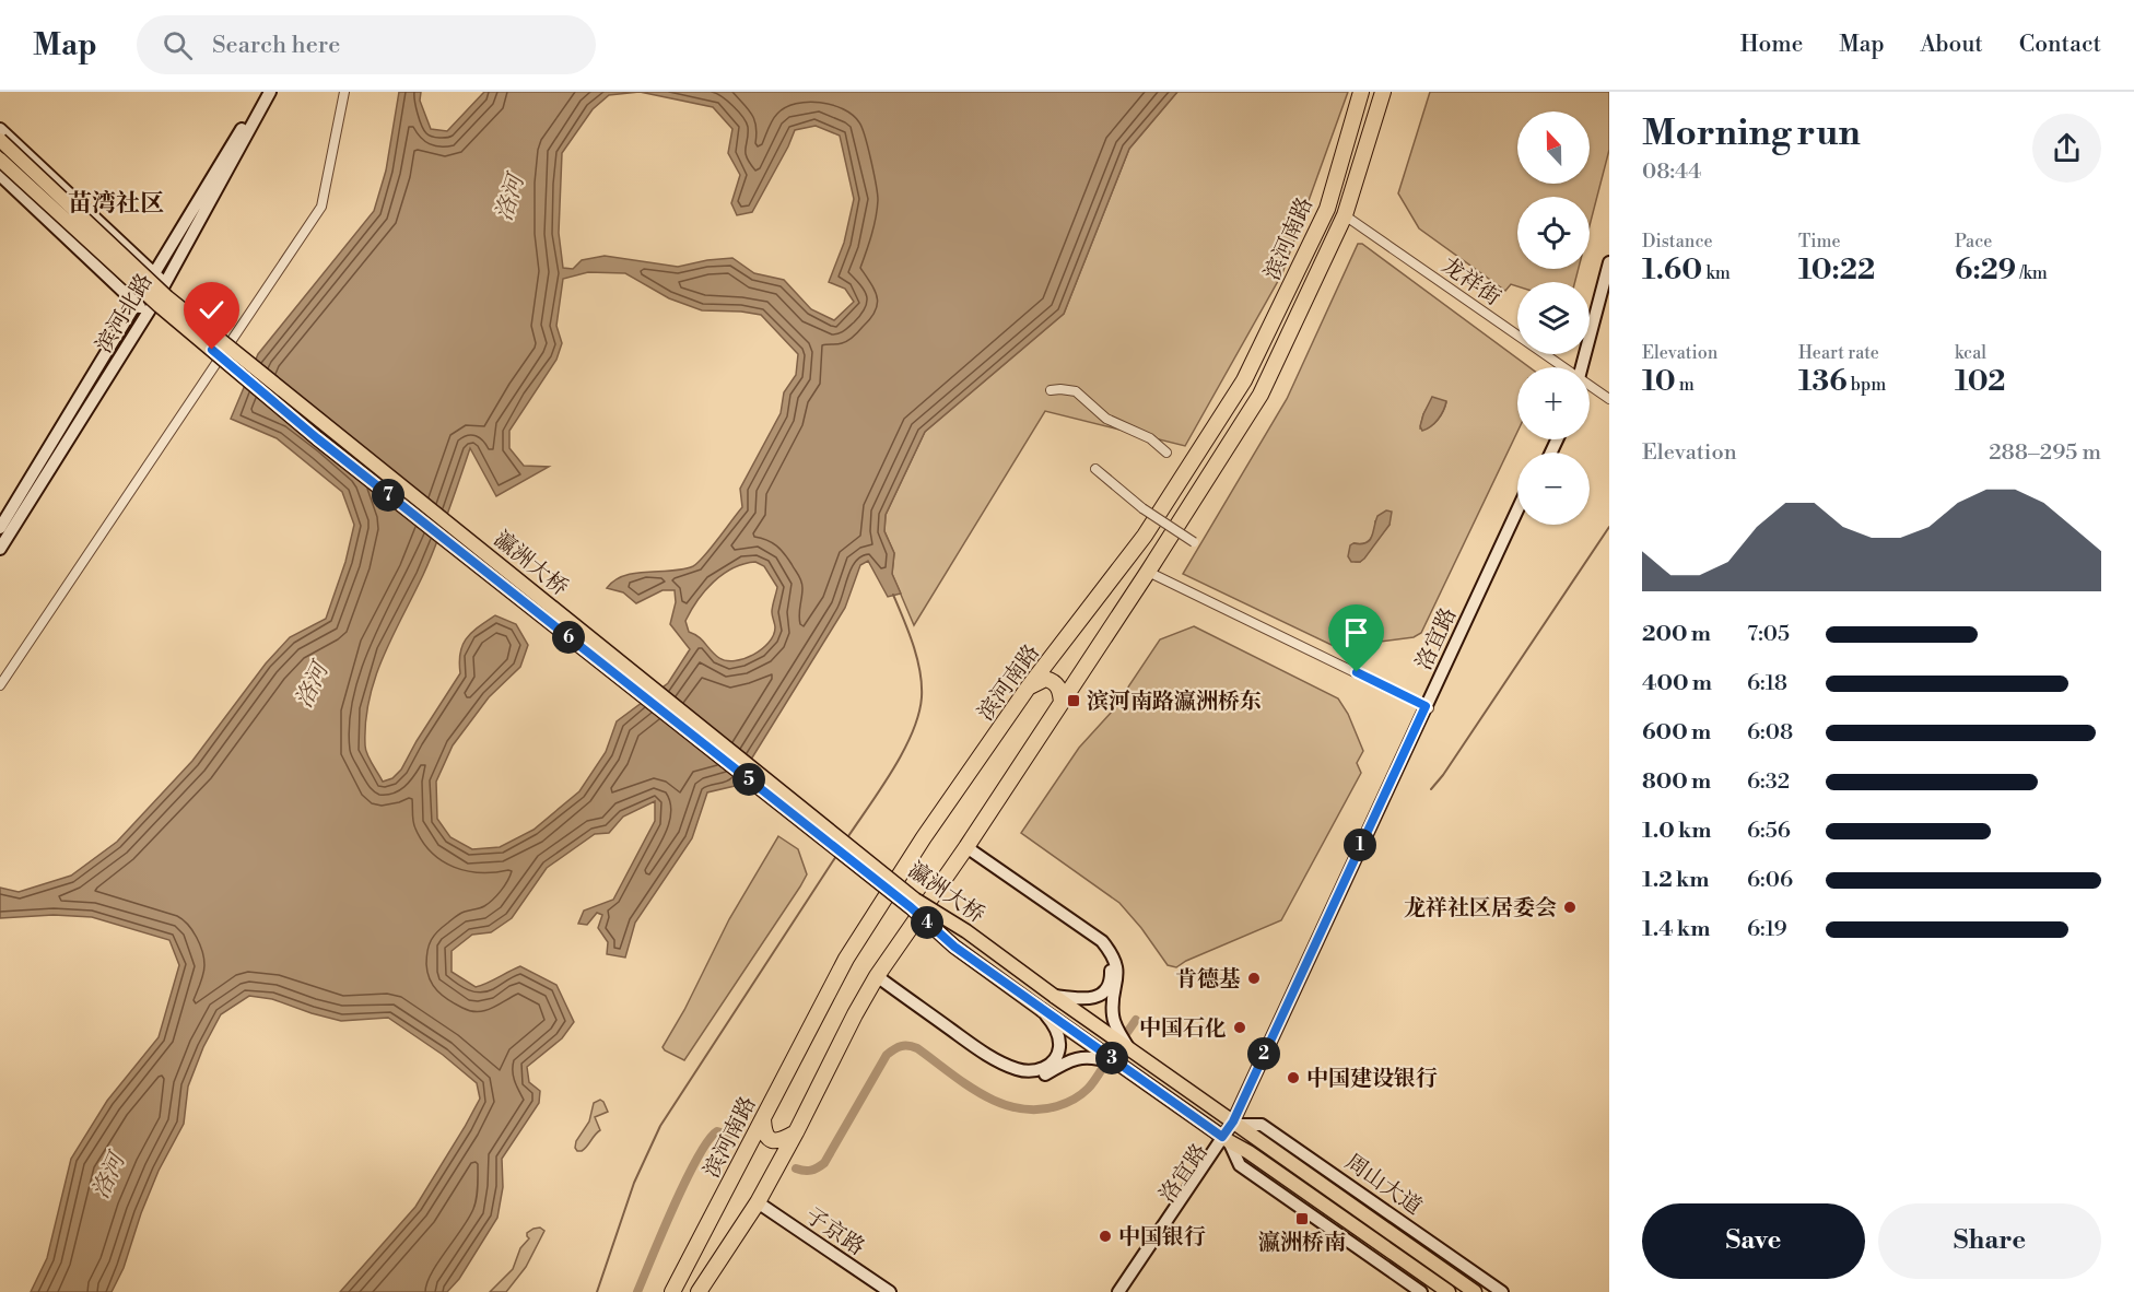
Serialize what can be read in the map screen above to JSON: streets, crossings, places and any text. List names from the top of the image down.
{
  "streets": {
    "highway": ["滨河南路"],
    "main road": [
      "滨河北路",
      "瀛洲大桥",
      "洛宜路",
      "周山大道",
      "子京路"
    ],
    "street": ["龙祥街"]
  },
  "crossings": [
    ["滨河南路", "龙祥街"],
    ["滨河南路", "子京路"],
    ["瀛洲大桥", "周山大道"],
    ["洛宜路", "周山大道"]
  ],
  "districts": ["苗湾社区"],
  "water": ["洛河"],
  "places": {
    "transit": ["滨河南路瀛洲桥东", "瀛洲桥南"],
    "other": [
      "龙祥社区居委会",
      "肯德基",
      "中国石化",
      "中国建设银行",
      "中国银行"
    ]
  },
  "north": "top",
  "page": {
    "header": "Map",
    "search": "Search here",
    "nav": [
      "Home",
      "Map",
      "About",
      "Contact"
    ],
    "heading": ["Morning run", "08:44"],
    "map_buttons": ["+", "−"],
    "stats": [
      ["Distance", "1.60 km"],
      ["Time", "10:22"],
      ["Pace", "6:29 /km"],
      ["Elevation", "10 m"],
      ["Heart rate", "136 bpm"],
      ["kcal", "102"]
    ],
    "chart": ["Elevation", "288–295 m"],
    "pins": [
      "7",
      "6",
      "5",
      "1",
      "4",
      "2",
      "3"
    ],
    "list": [
      {
        "name": "200 m",
        "note": "7:05"
      },
      {
        "name": "400 m",
        "note": "6:18"
      },
      {
        "name": "600 m",
        "note": "6:08"
      },
      {
        "name": "800 m",
        "note": "6:32"
      },
      {
        "name": "1.0 km",
        "note": "6:56"
      },
      {
        "name": "1.2 km",
        "note": "6:06"
      },
      {
        "name": "1.4 km",
        "note": "6:19"
      }
    ],
    "buttons": ["Save", "Share"]
  }
}
